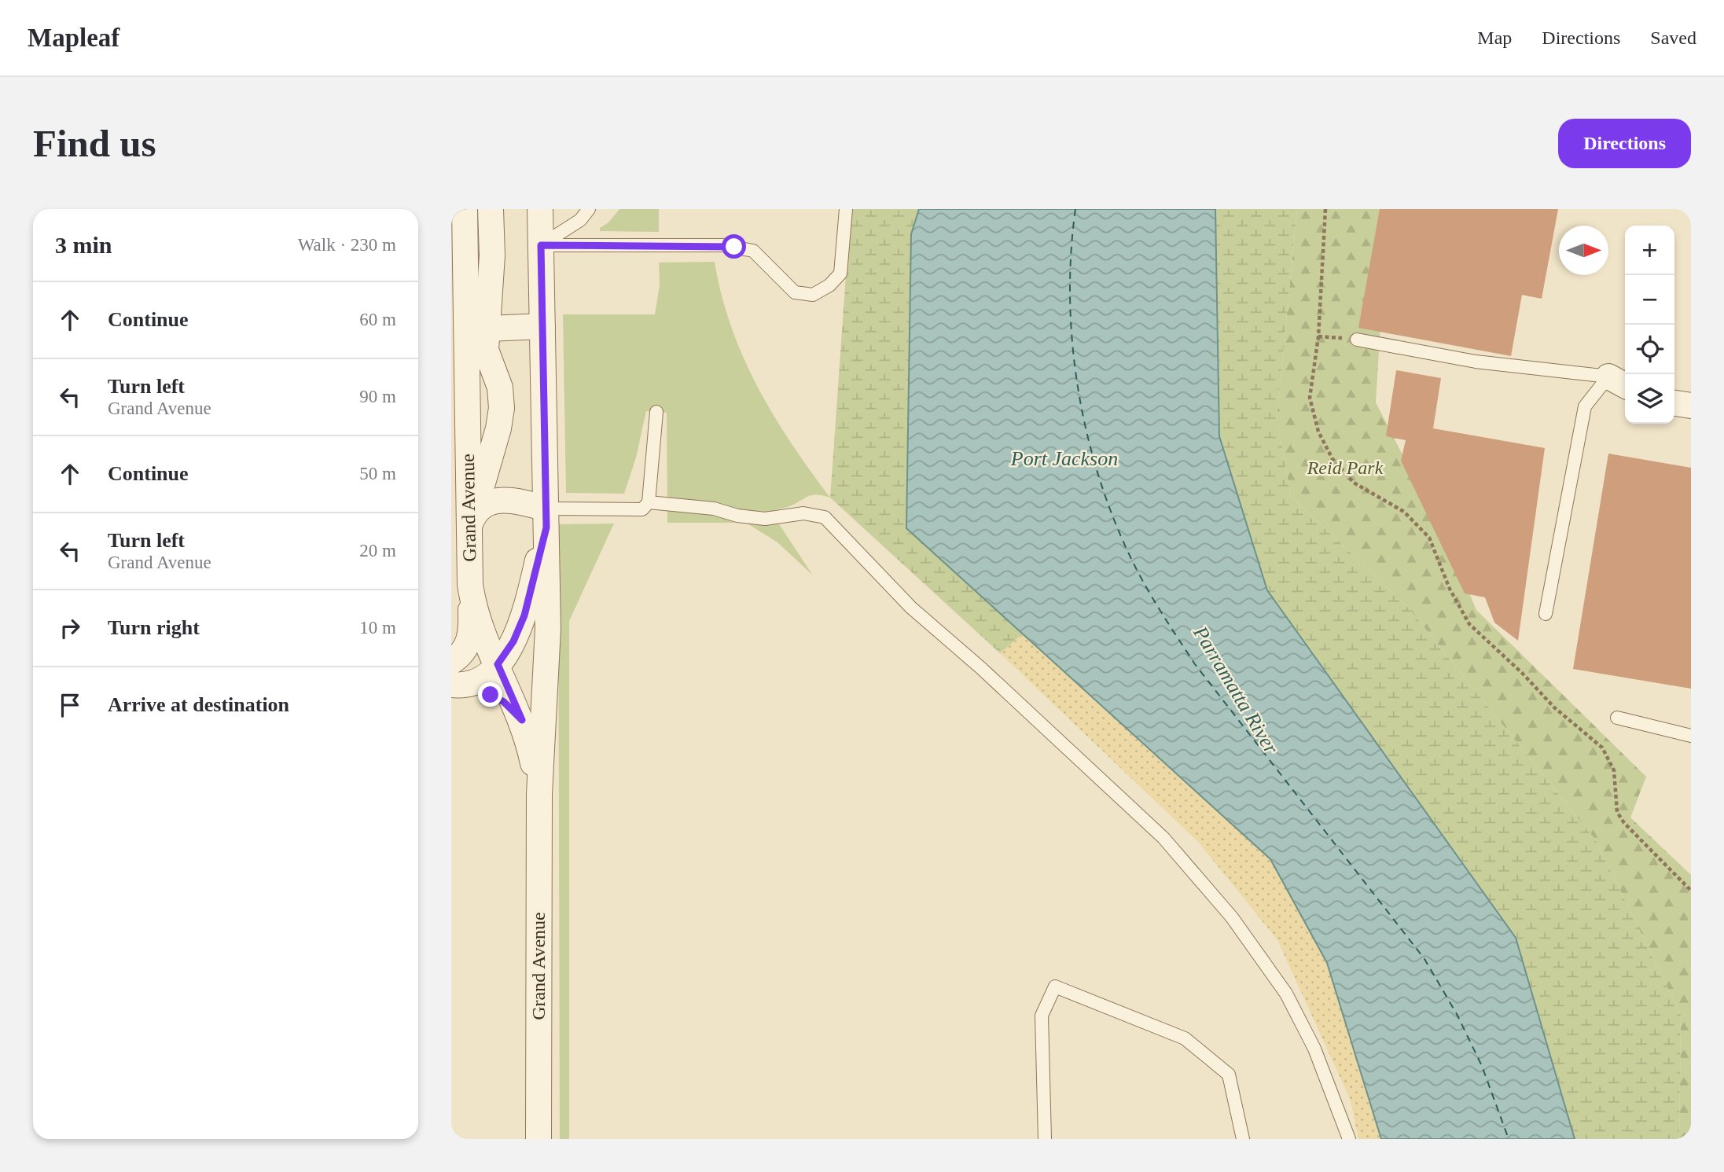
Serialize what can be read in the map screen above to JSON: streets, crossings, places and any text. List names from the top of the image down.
{
  "streets": {
    "street": ["Grand Avenue"]
  },
  "water": ["Port Jackson", "Parramatta River"],
  "parks": ["Reid Park"],
  "north": "right",
  "page": {
    "header": "Mapleaf",
    "nav": ["Map", "Directions", "Saved"],
    "buttons": "Directions",
    "title": "Find us",
    "heading": ["3 min", "Walk · 230 m"],
    "map_buttons": ["+", "−"],
    "list": [
      ["Continue", "60 m"],
      ["Turn left", "Grand Avenue", "90 m"],
      ["Continue", "50 m"],
      ["Turn left", "Grand Avenue", "20 m"],
      ["Turn right", "10 m"],
      "Arrive at destination"
    ]
  }
}
